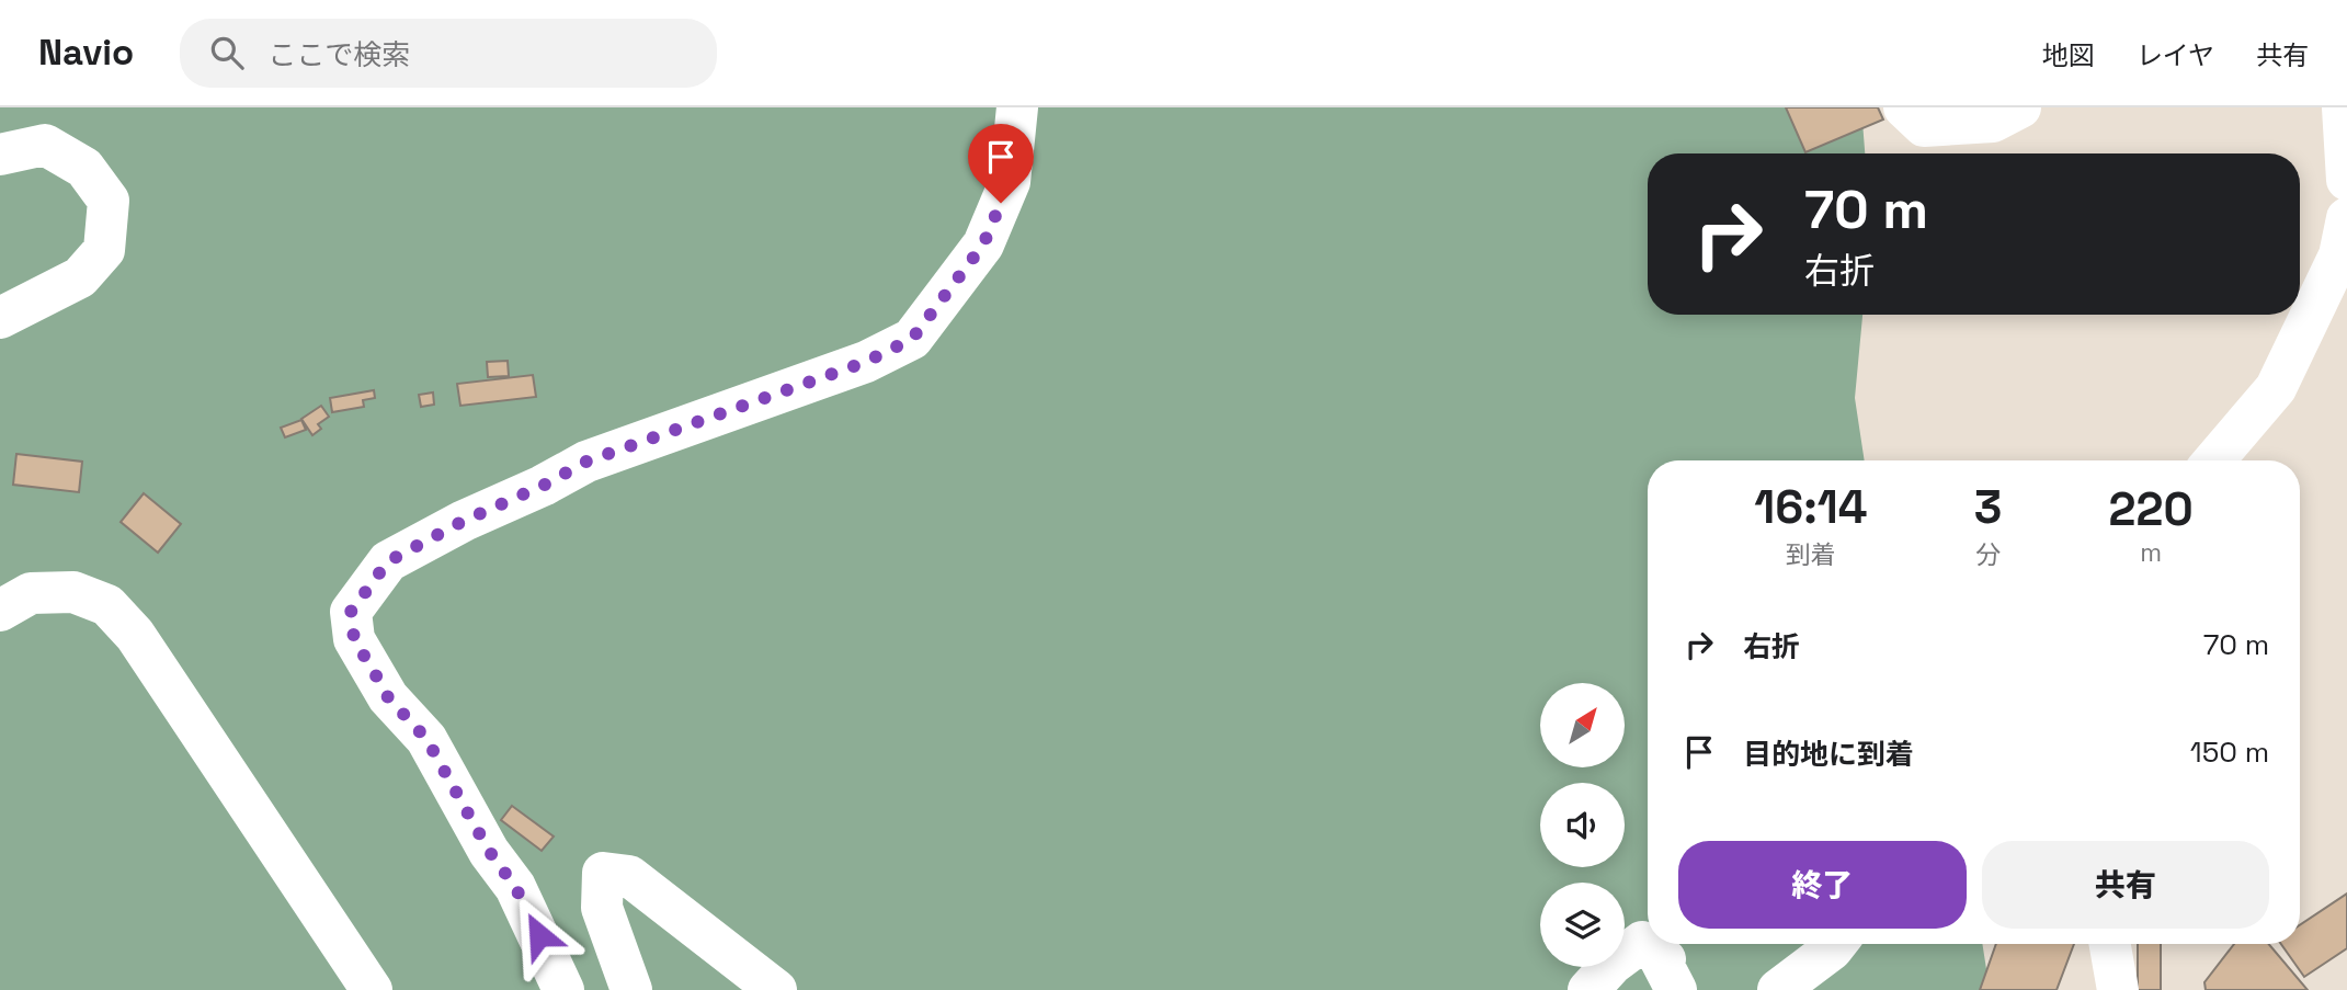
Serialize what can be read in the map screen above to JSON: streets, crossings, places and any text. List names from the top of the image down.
{
  "north": "top right",
  "page": {
    "header": "Navio",
    "search": "ここで検索",
    "nav": ["地図", "レイヤ", "共有"],
    "turn": ["70 m", "右折"],
    "eta": [
      "16:14",
      "到着",
      "3",
      "分",
      "220",
      "m"
    ],
    "list": [
      {
        "name": "右折",
        "value": "70 m"
      },
      {
        "name": "目的地に到着",
        "value": "150 m"
      }
    ],
    "buttons": ["終了", "共有"]
  }
}
